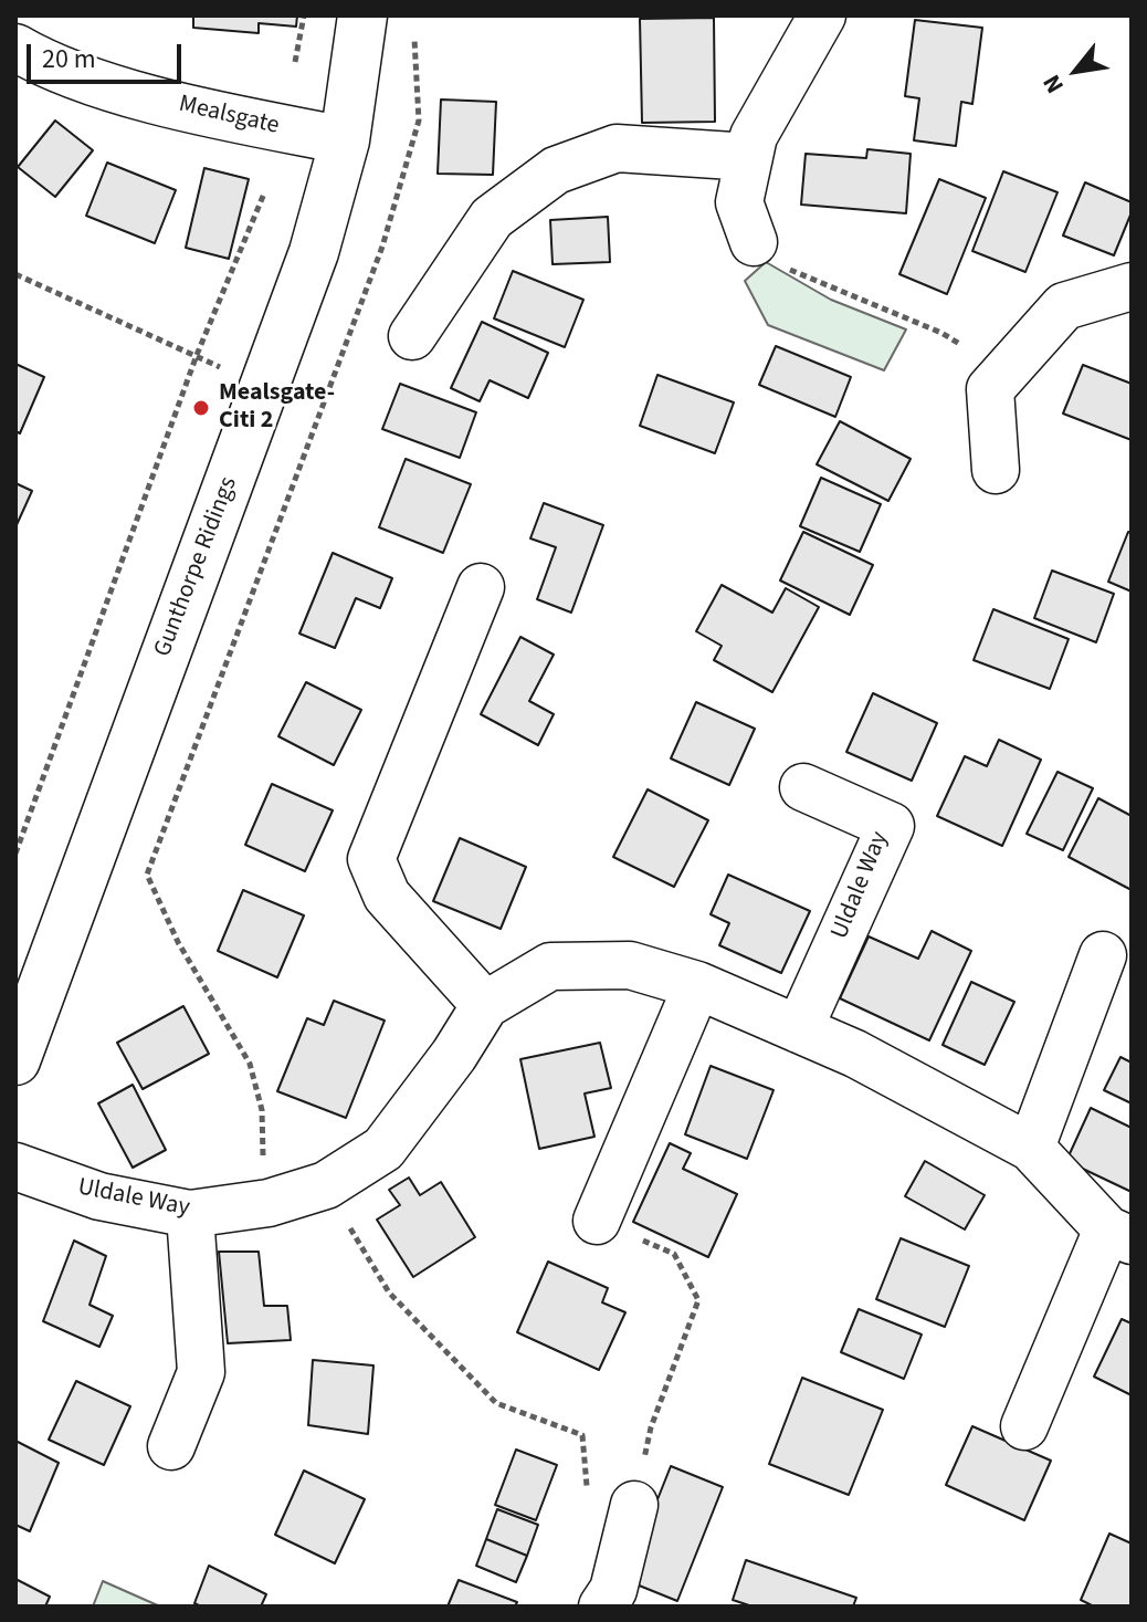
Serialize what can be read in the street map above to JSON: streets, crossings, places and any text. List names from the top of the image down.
{
  "streets": {
    "street": ["Mealsgate", "Gunthorpe Ridings", "Uldale Way"]
  },
  "crossings": [
    ["Mealsgate", "Gunthorpe Ridings"]
  ],
  "places": ["Mealsgate- Citi 2"],
  "scale_bar": "20 m",
  "north": "bottom left"
}
